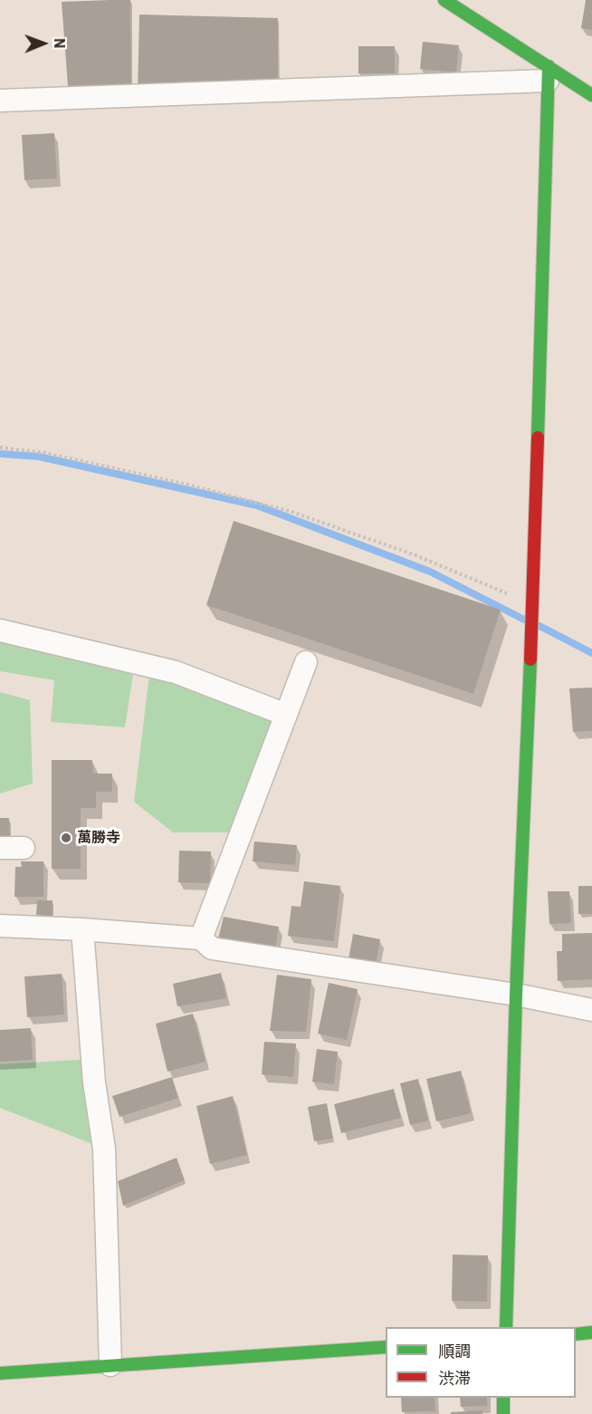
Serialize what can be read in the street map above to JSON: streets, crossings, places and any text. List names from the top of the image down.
{
  "places": ["萬勝寺"],
  "legend": ["順調", "渋滞"],
  "north": "right"
}
